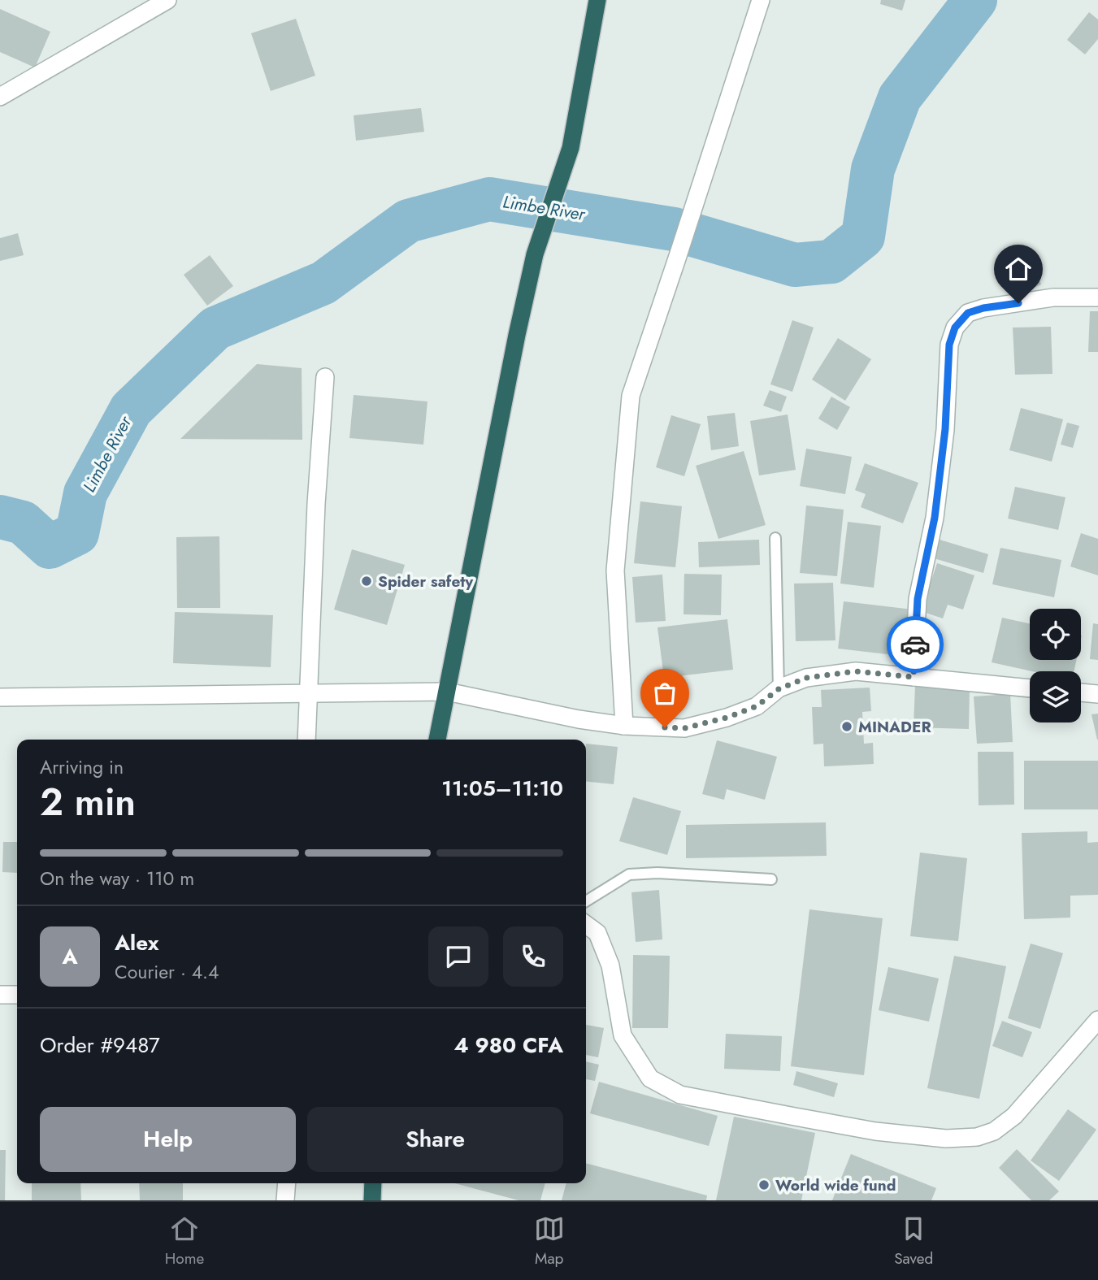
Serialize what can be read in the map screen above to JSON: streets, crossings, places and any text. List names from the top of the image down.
{
  "water": ["Limbe River"],
  "places": ["Spider safety", "MINADER", "World wide fund"],
  "page": {
    "heading": ["2 min", "Arriving in", "11:05–11:10"],
    "panel": [
      "Alex",
      "Courier · 4.4",
      "Order #9487",
      "4 980 CFA"
    ],
    "bar": "On the way · 110 m",
    "round": "A",
    "buttons": ["Help", "Share"],
    "tabs": ["Home", "Map", "Saved"]
  }
}
